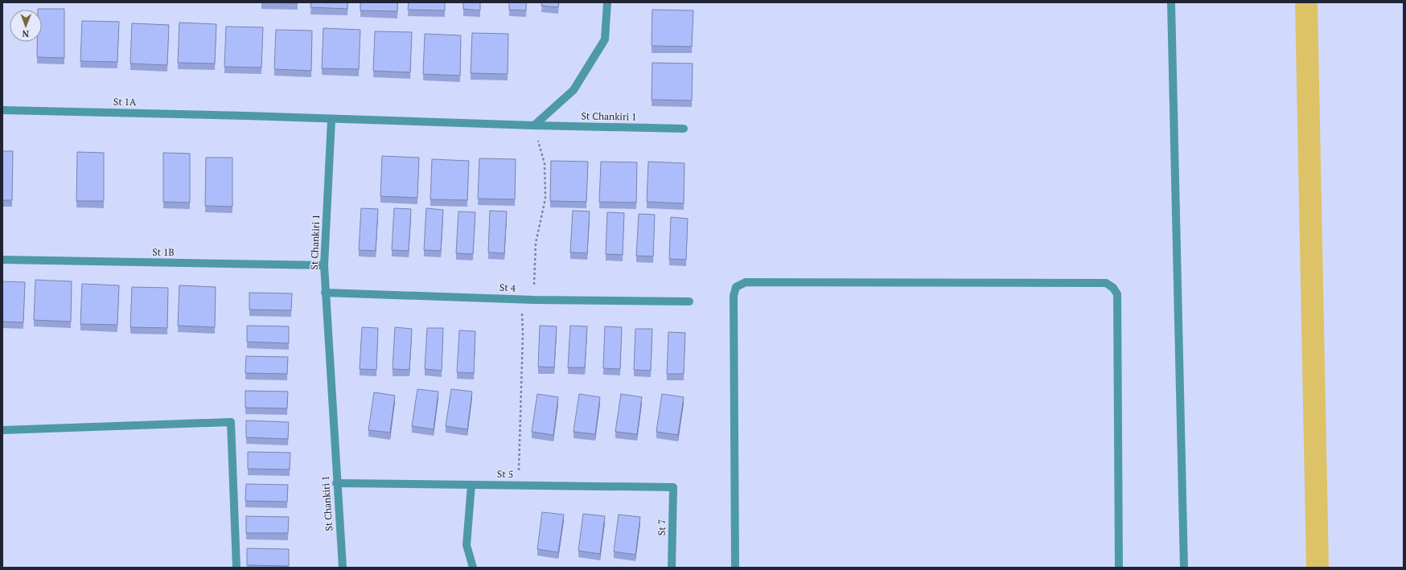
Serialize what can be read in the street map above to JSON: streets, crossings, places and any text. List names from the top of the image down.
{
  "streets": {
    "street": [
      "St 1A",
      "St Chankiri 1",
      "St 1B",
      "St 4",
      "St 5",
      "St 7"
    ]
  },
  "crossings": [
    ["St 1A", "St Chankiri 1"],
    ["St Chankiri 1", "St 1B"],
    ["St Chankiri 1", "St 4"],
    ["St Chankiri 1", "St 5"],
    ["St 5", "St 7"]
  ],
  "north": "bottom"
}
